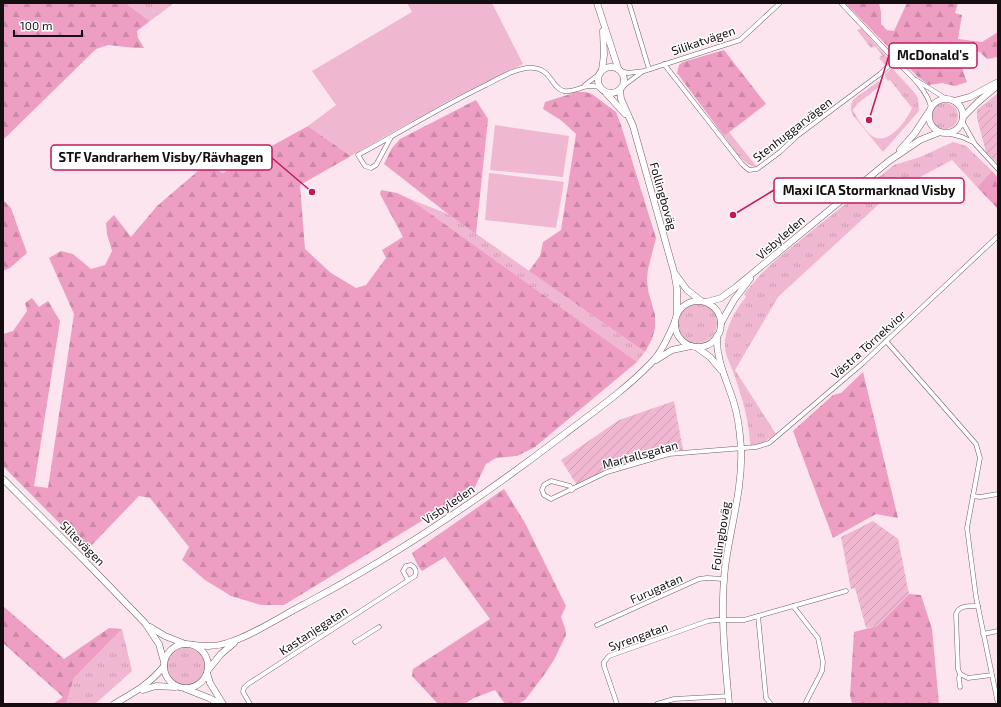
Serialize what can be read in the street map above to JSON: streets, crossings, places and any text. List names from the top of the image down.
{
  "streets": {
    "main road": ["Follingboväg", "Visbyleden", "Slitevägen"],
    "street": [
      "Silikatvägen",
      "Stenhuggarvägen",
      "Västra Törnekvior",
      "Martallsgatan",
      "Furugatan",
      "Kastanjegatan",
      "Syrengatan"
    ]
  },
  "crossings": [
    ["Silikatvägen", "Stenhuggarvägen"],
    ["Follingboväg", "Visbyleden"],
    ["Follingboväg", "Västra Törnekvior"],
    ["Follingboväg", "Martallsgatan"],
    ["Follingboväg", "Furugatan"],
    ["Follingboväg", "Syrengatan"],
    ["Visbyleden", "Slitevägen"],
    ["Västra Törnekvior", "Martallsgatan"]
  ],
  "places": ["McDonald's", "STF Vandrarhem Visby/Rävhagen", "Maxi ICA Stormarknad Visby"],
  "scale_bar": "100 m"
}
